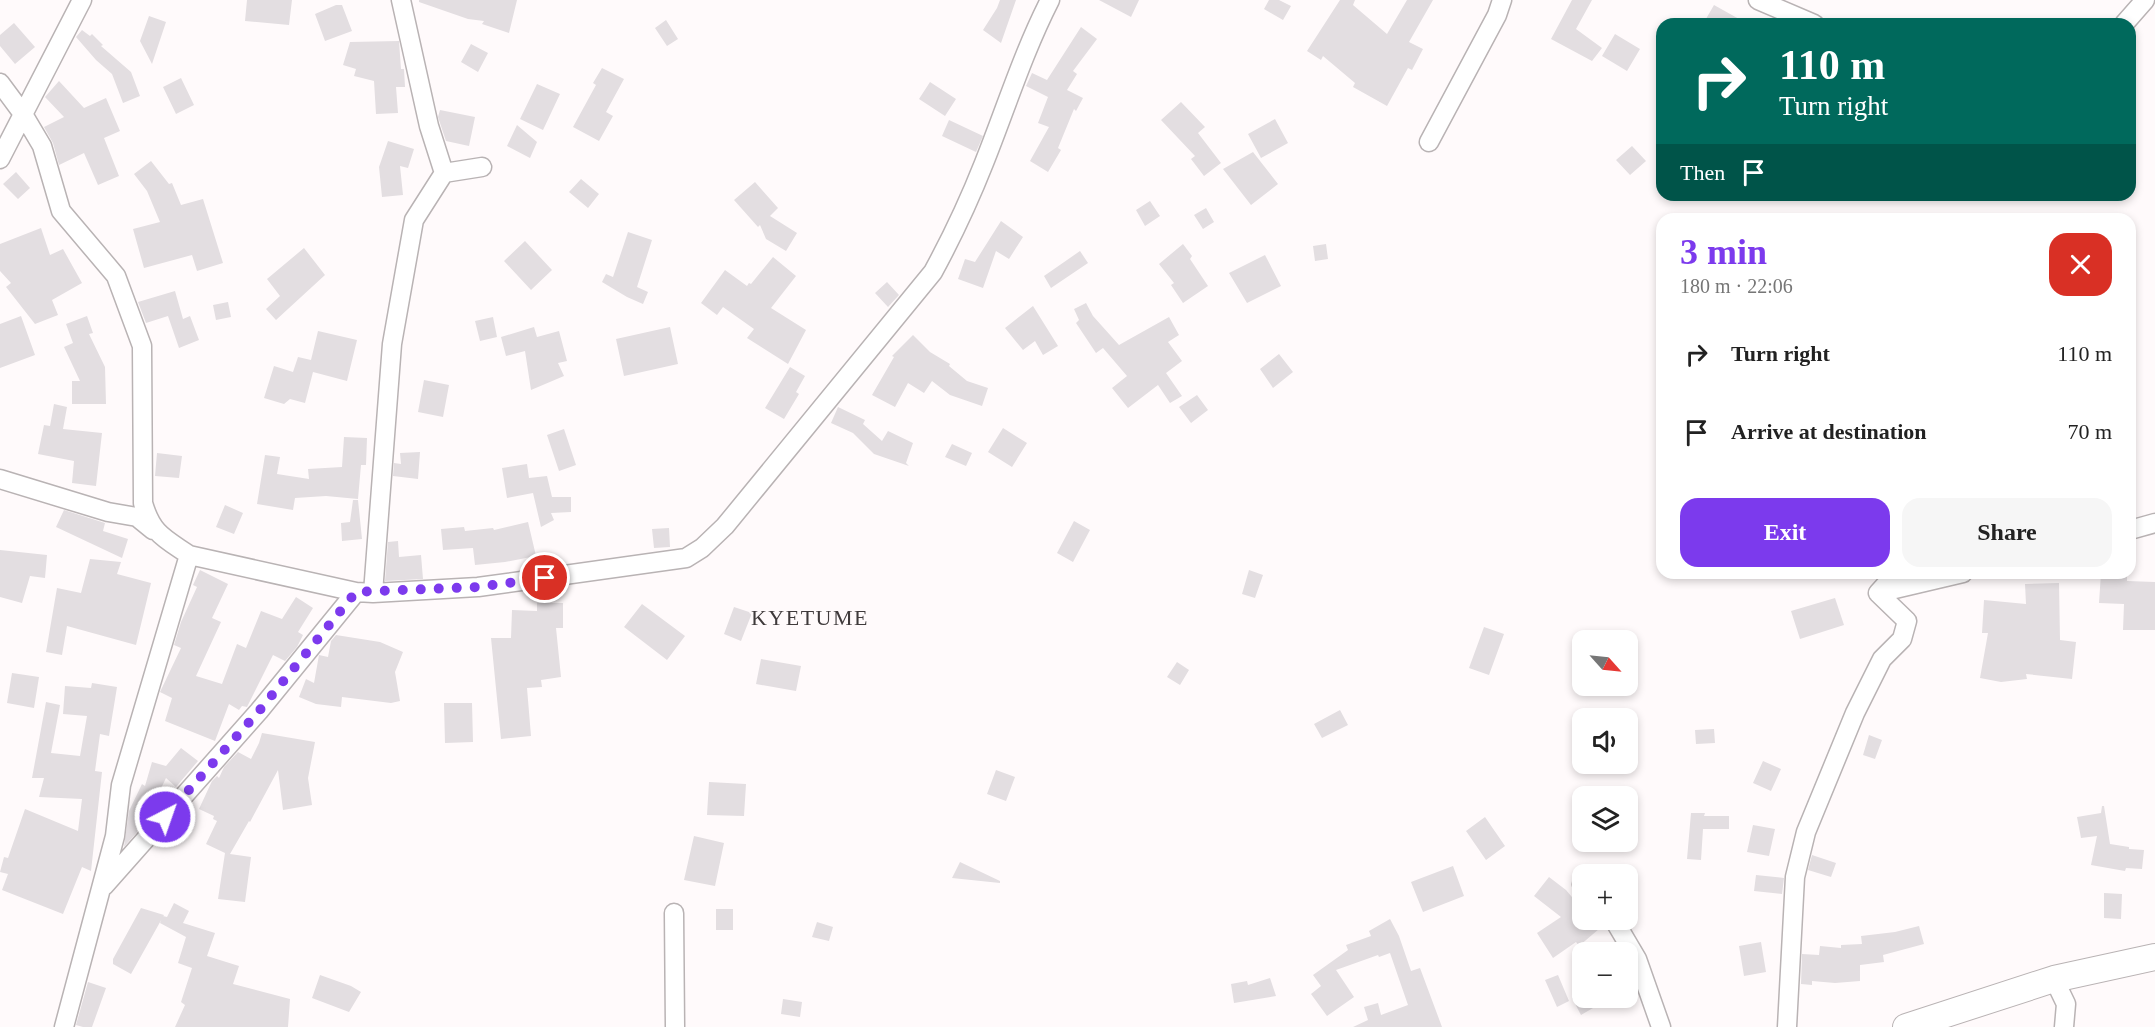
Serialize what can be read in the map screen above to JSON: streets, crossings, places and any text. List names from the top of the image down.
{
  "districts": ["KYETUME"],
  "north": "bottom right",
  "page": {
    "turn": ["110 m", "Turn right"],
    "then": "Then",
    "heading": ["3 min", "180 m · 22:06"],
    "list": [
      {
        "name": "Turn right",
        "value": "110 m"
      },
      {
        "name": "Arrive at destination",
        "value": "70 m"
      }
    ],
    "buttons": ["Exit", "Share"],
    "map_buttons": ["+", "−"]
  }
}
